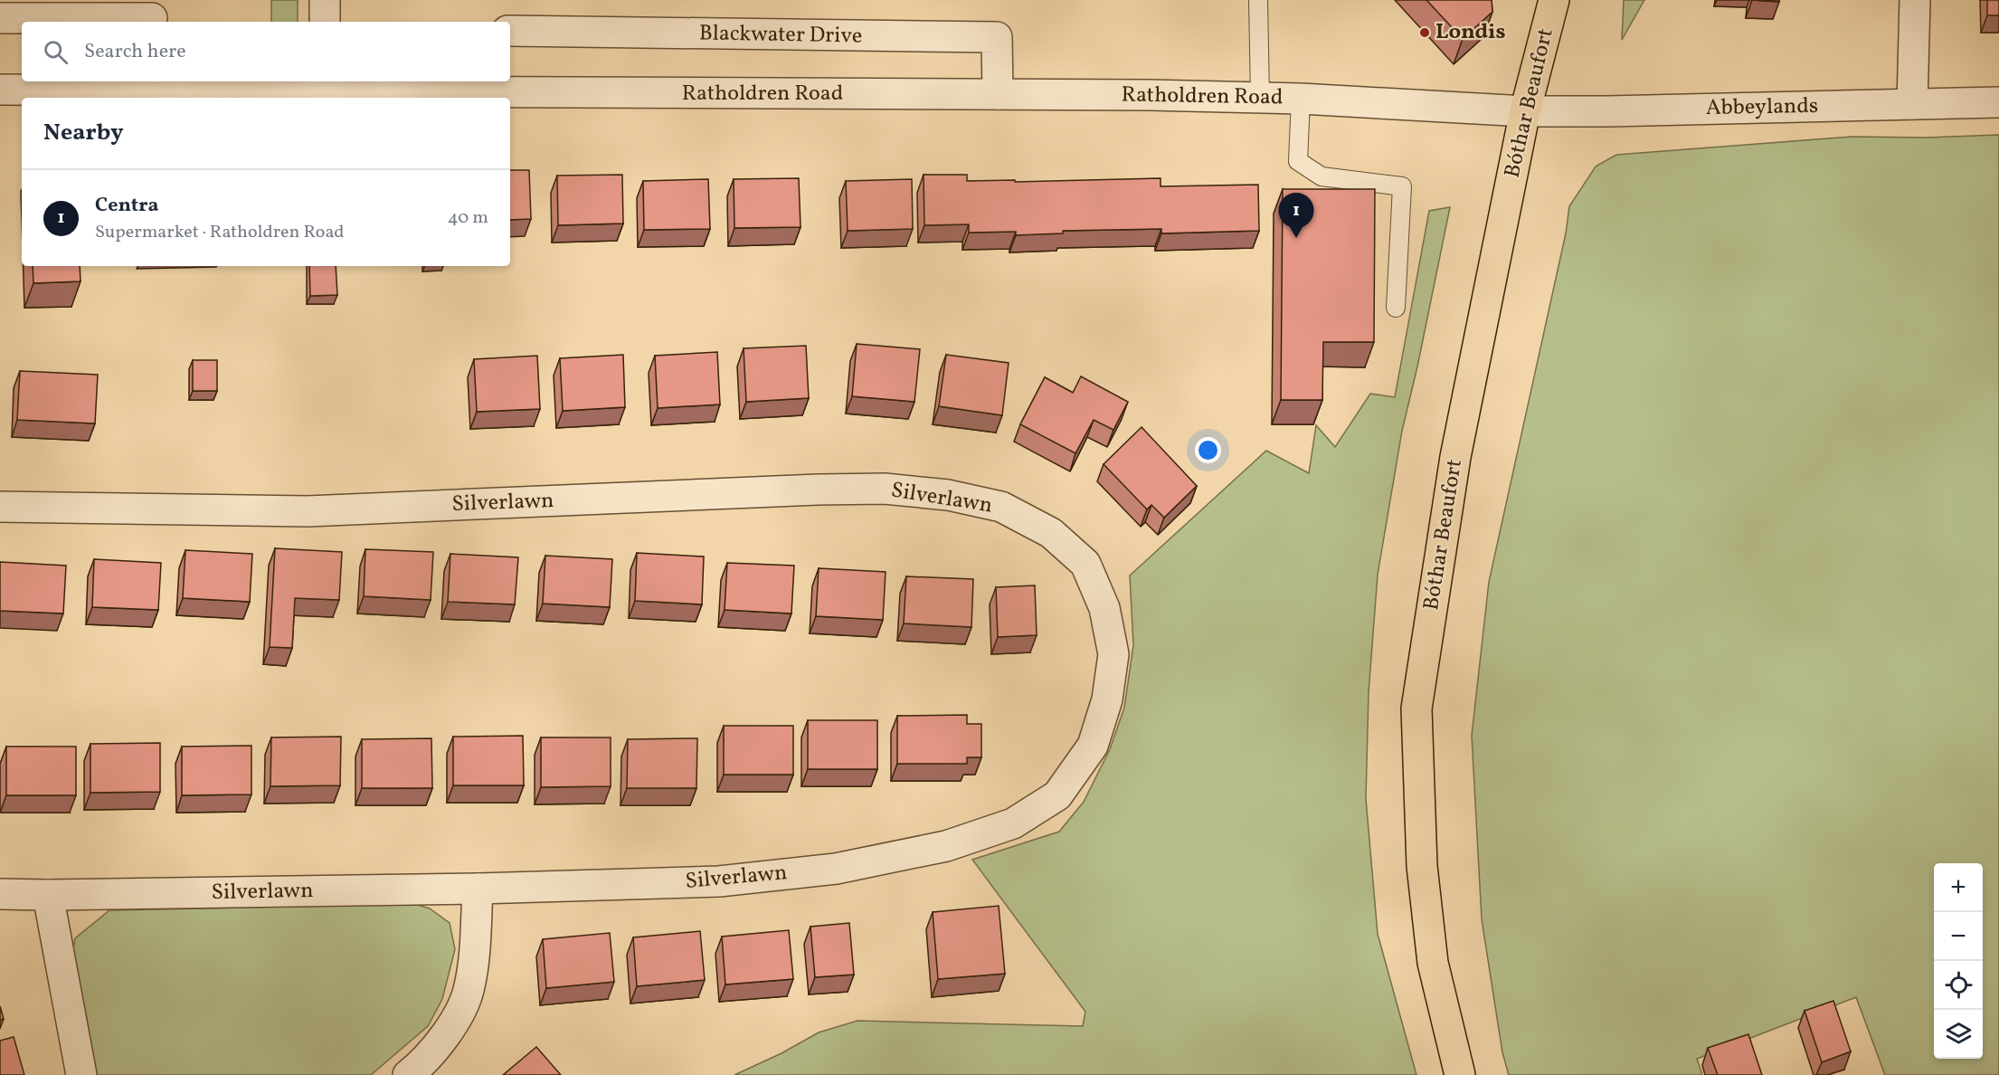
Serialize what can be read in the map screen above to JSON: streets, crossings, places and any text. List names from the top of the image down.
{
  "streets": {
    "main road": ["Bóthar Beaufort"],
    "street": [
      "Blackwater Drive",
      "Ratholdren Road",
      "Abbeylands",
      "Silverlawn"
    ]
  },
  "crossings": [
    ["Blackwater Drive", "Ratholdren Road"],
    ["Ratholdren Road", "Bóthar Beaufort"],
    ["Ratholdren Road", "Abbeylands"],
    ["Bóthar Beaufort", "Abbeylands"]
  ],
  "places": ["Londis"],
  "page": {
    "search": "Search here",
    "heading": "Nearby",
    "list": [
      {
        "mark": "1",
        "name": "Centra",
        "note": "Supermarket · Ratholdren Road",
        "value": "40 m"
      }
    ],
    "pins": "1",
    "map_buttons": ["+", "−"]
  }
}
